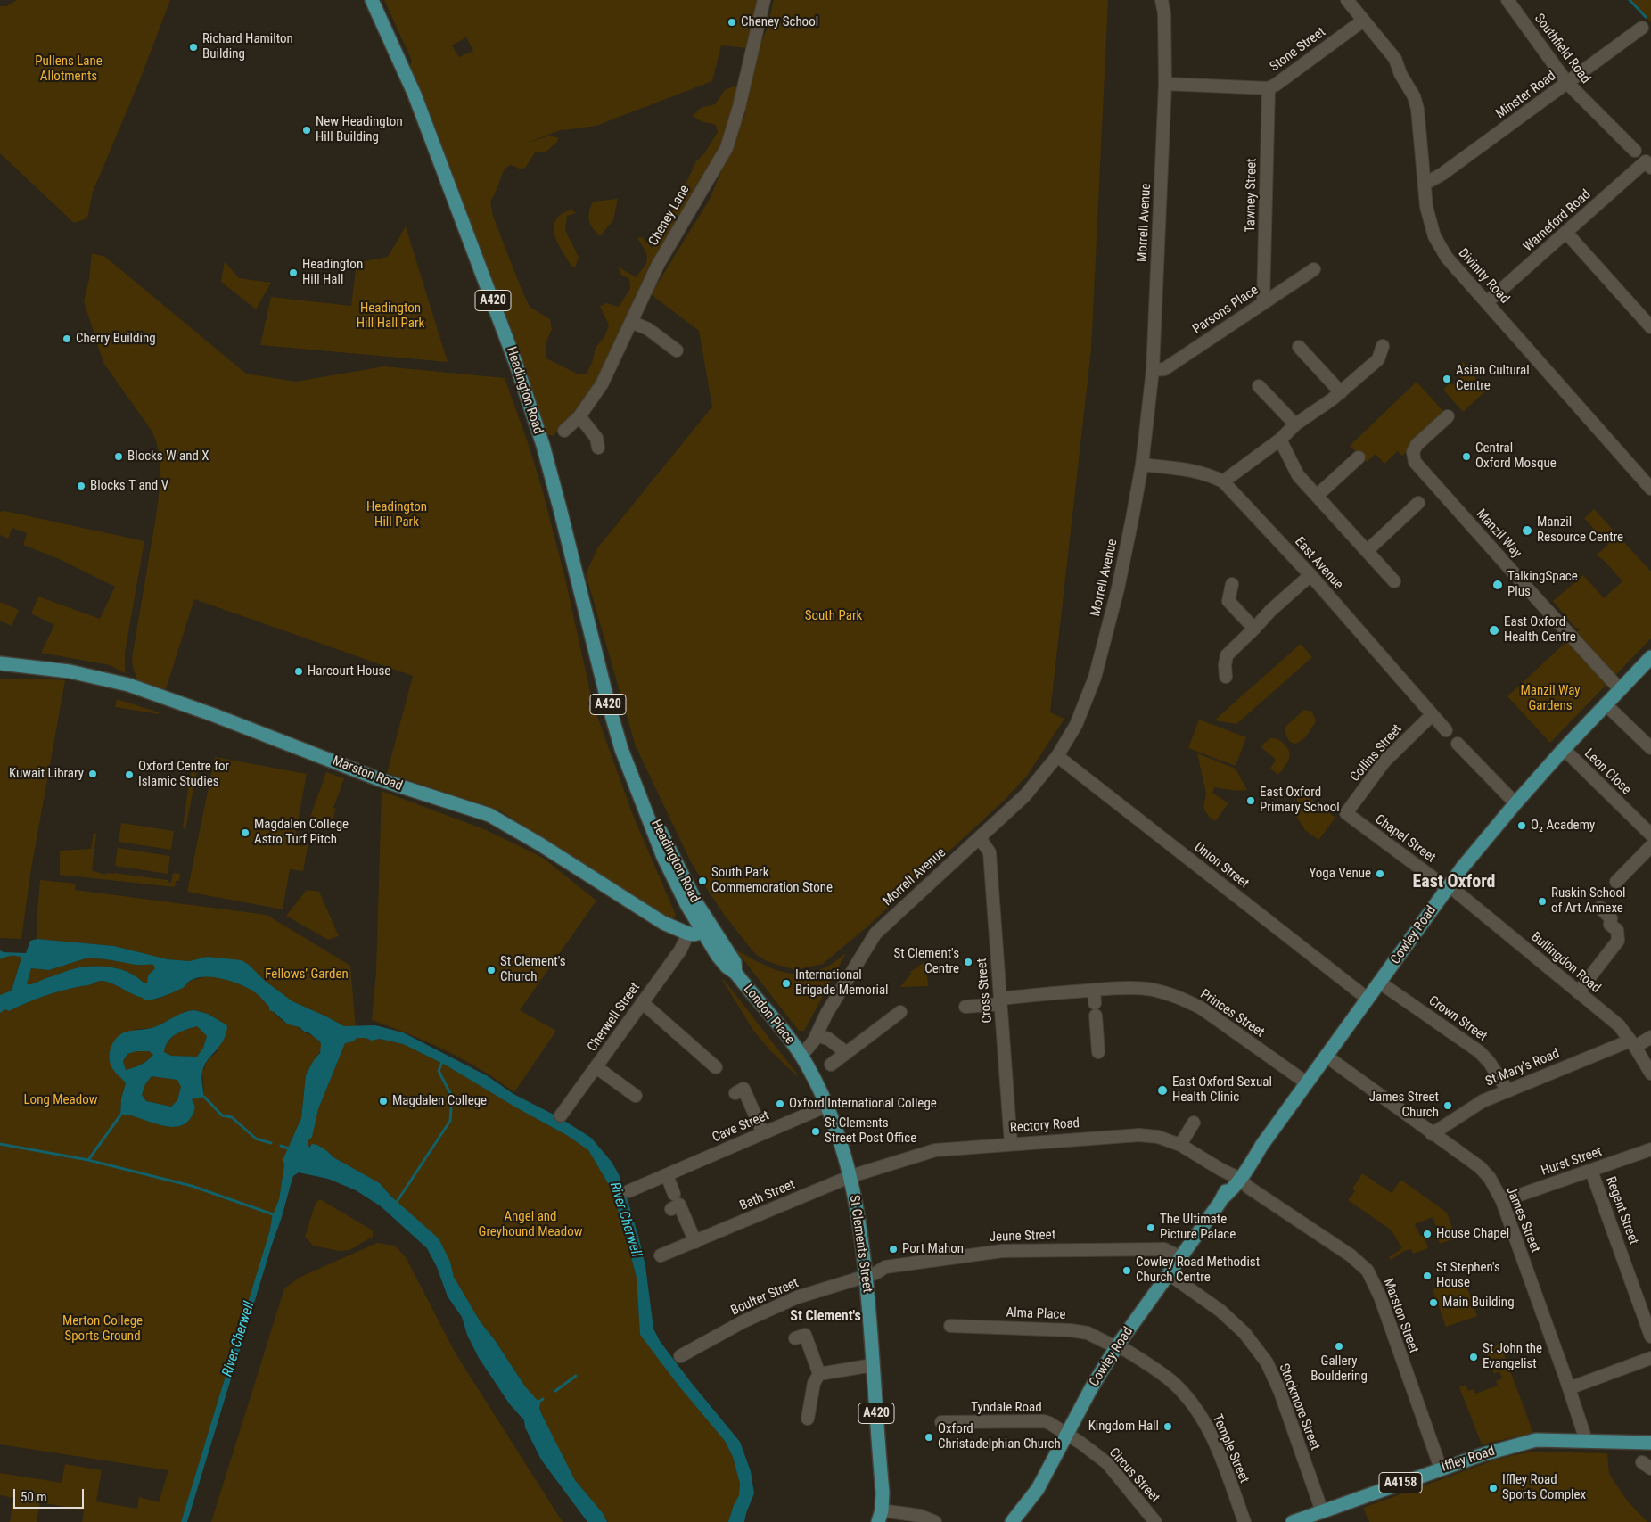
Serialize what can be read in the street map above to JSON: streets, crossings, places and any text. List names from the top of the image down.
{
  "streets": {
    "main road": [
      "A420",
      "Headington Road",
      "Marston Road",
      "Cowley Road",
      "London Place",
      "St Clements Street",
      "Iffley Road",
      "A4158"
    ],
    "street": [
      "Southfield Road",
      "Stone Street",
      "Minster Road",
      "Tawney Street",
      "Cheney Lane",
      "Warneford Road",
      "Morrell Avenue",
      "Divinity Road",
      "Parsons Place",
      "Manzil Way",
      "East Avenue",
      "Collins Street",
      "Leon Close",
      "Chapel Street",
      "Union Street",
      "Bullingdon Road",
      "Cross Street",
      "Princes Street",
      "Cherwell Street",
      "Crown Street",
      "St Mary's Road",
      "Rectory Road",
      "Cave Street",
      "Hurst Street",
      "Bath Street",
      "Regent Street",
      "James Street",
      "Jeune Street",
      "Boulter Street",
      "Alma Place",
      "Marston Street",
      "Stockmore Street",
      "Tyndale Road",
      "Temple Street",
      "Circus Street"
    ]
  },
  "crossings": [
    ["Southfield Road", "Minster Road"],
    ["Stone Street", "Tawney Street"],
    ["Stone Street", "Morrell Avenue"],
    ["Stone Street", "Divinity Road"],
    ["Minster Road", "Divinity Road"],
    ["Tawney Street", "Parsons Place"],
    ["Warneford Road", "Divinity Road"],
    ["Morrell Avenue", "Parsons Place"],
    ["Morrell Avenue", "East Avenue"],
    ["Morrell Avenue", "Union Street"],
    ["Morrell Avenue", "Cross Street"],
    ["Morrell Avenue", "London Place"],
    ["Morrell Avenue", "St Clements Street"],
    ["Headington Road", "Marston Road"],
    ["Headington Road", "London Place"],
    ["Manzil Way", "Cowley Road"],
    ["East Avenue", "Collins Street"],
    ["Collins Street", "Chapel Street"],
    ["Leon Close", "Cowley Road"],
    ["Marston Road", "London Place"],
    ["Marston Road", "Cherwell Street"],
    ["Chapel Street", "Cowley Road"],
    ["Chapel Street", "Bullingdon Road"],
    ["Union Street", "Cowley Road"],
    ["Cowley Road", "Bullingdon Road"],
    ["Cowley Road", "Princes Street"],
    ["Cowley Road", "Crown Street"],
    ["Cowley Road", "Rectory Road"],
    ["Cowley Road", "James Street"],
    ["Cowley Road", "Jeune Street"],
    ["Cowley Road", "Alma Place"],
    ["Cowley Road", "Marston Street"],
    ["Cowley Road", "Stockmore Street"],
    ["Cowley Road", "Tyndale Road"],
    ["Cowley Road", "Temple Street"],
    ["Cowley Road", "Circus Street"],
    ["Bullingdon Road", "St Mary's Road"],
    ["Cross Street", "Princes Street"],
    ["Cross Street", "Rectory Road"],
    ["London Place", "St Clements Street"],
    ["Crown Street", "St Mary's Road"],
    ["St Mary's Road", "James Street"],
    ["Rectory Road", "Bath Street"],
    ["Rectory Road", "St Clements Street"],
    ["Rectory Road", "Marston Street"],
    ["Cave Street", "St Clements Street"],
    ["Hurst Street", "Regent Street"],
    ["Hurst Street", "James Street"],
    ["Bath Street", "St Clements Street"],
    ["James Street", "Iffley Road"],
    ["Jeune Street", "St Clements Street"],
    ["Jeune Street", "Boulter Street"],
    ["St Clements Street", "Boulter Street"],
    ["Alma Place", "Temple Street"],
    ["Marston Street", "Iffley Road"],
    ["Stockmore Street", "Iffley Road"],
    ["Tyndale Road", "Circus Street"]
  ],
  "districts": ["East Oxford", "St Clement's"],
  "water": ["River Cherwell"],
  "parks": [
    "Pullens Lane Allotments",
    "Headington Hill Hall Park",
    "Headington Hill Park",
    "South Park",
    "Manzil Way Gardens",
    "Fellows' Garden",
    "Long Meadow",
    "Angel and Greyhound Meadow",
    "Merton College Sports Ground"
  ],
  "places": [
    "Cheney School",
    "Richard Hamilton Building",
    "New Headington Hill Building",
    "Headington Hill Hall",
    "Cherry Building",
    "Asian Cultural Centre",
    "Blocks W and X",
    "Central Oxford Mosque",
    "Blocks T and V",
    "Manzil Resource Centre",
    "TalkingSpace Plus",
    "East Oxford Health Centre",
    "Harcourt House",
    "Kuwait Library",
    "Oxford Centre for Islamic Studies",
    "East Oxford Primary School",
    "O₂ Academy",
    "Magdalen College Astro Turf Pitch",
    "Yoga Venue",
    "South Park Commemoration Stone",
    "Ruskin School of Art Annexe",
    "St Clement's Centre",
    "St Clement's Church",
    "International Brigade Memorial",
    "East Oxford Sexual Health Clinic",
    "Magdalen College",
    "Oxford International College",
    "James Street Church",
    "St Clements Street Post Office",
    "The Ultimate Picture Palace",
    "House Chapel",
    "Port Mahon",
    "Cowley Road Methodist Church Centre",
    "St Stephen's House",
    "Main Building",
    "Gallery Bouldering",
    "St John the Evangelist",
    "Kingdom Hall",
    "Oxford Christadelphian Church",
    "Iffley Road Sports Complex"
  ],
  "scale_bar": "50 m"
}
